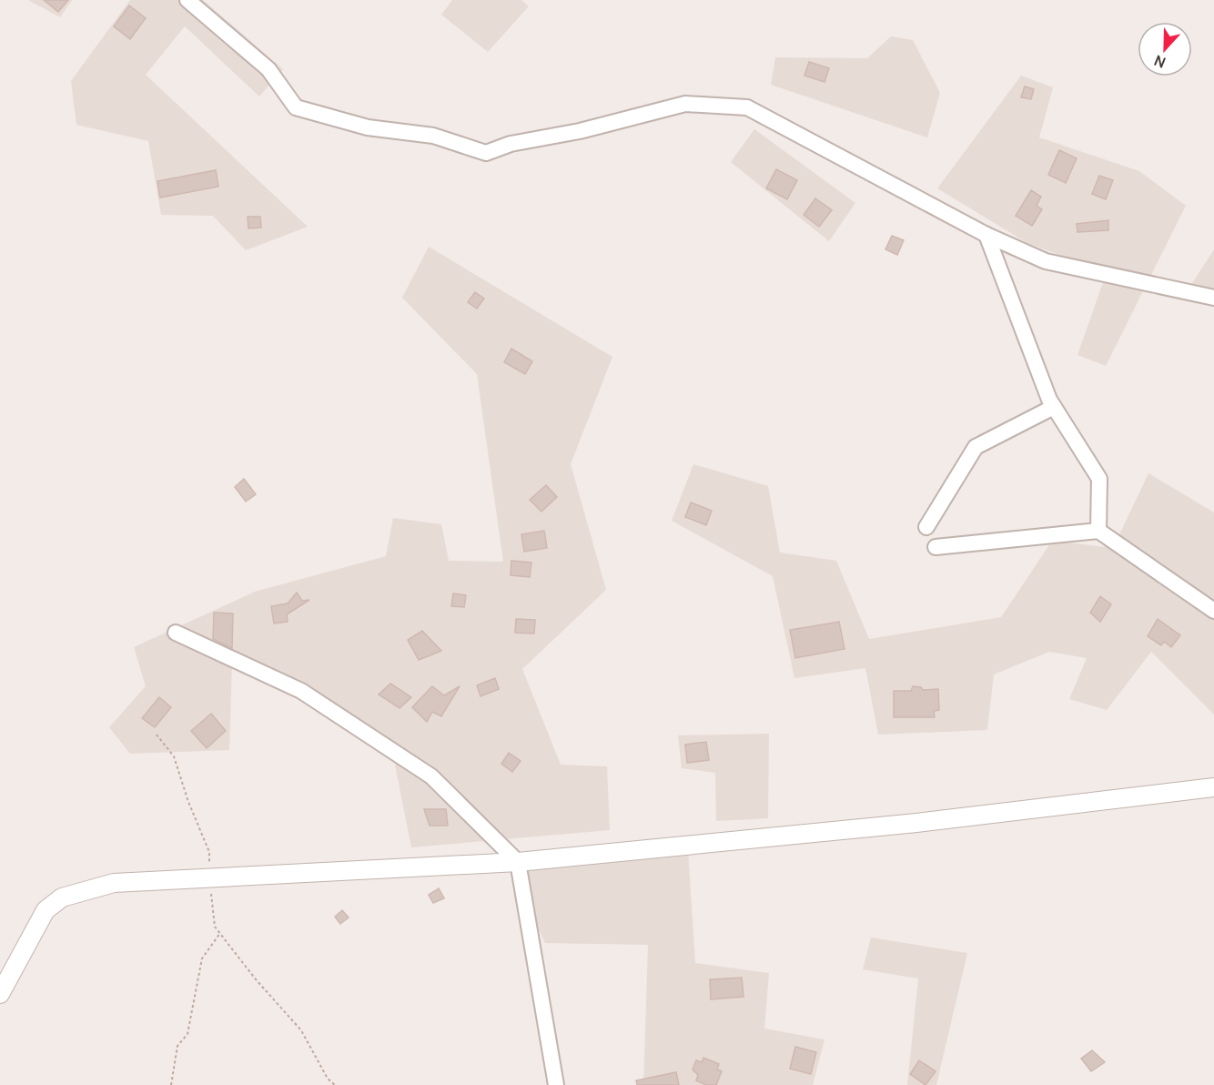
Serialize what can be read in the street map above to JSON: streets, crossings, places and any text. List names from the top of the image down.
{
  "north": "bottom"
}
